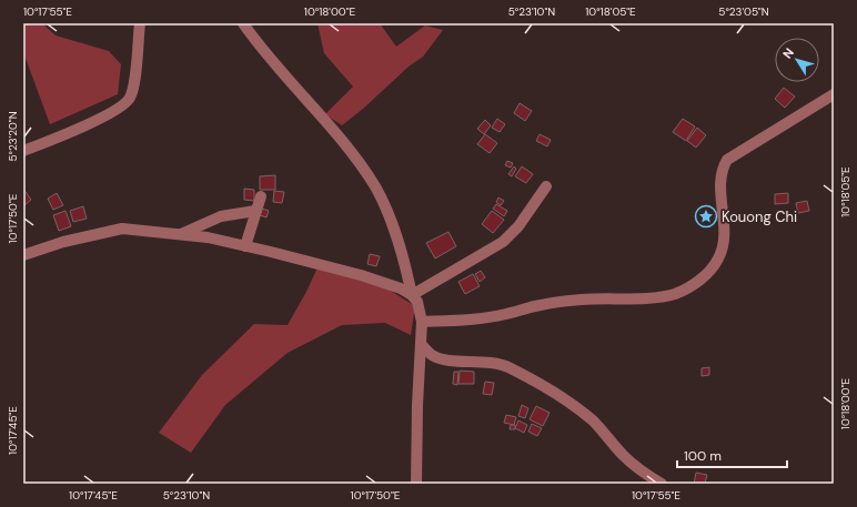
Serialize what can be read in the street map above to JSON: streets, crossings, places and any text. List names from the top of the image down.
{
  "places": {
    "place": ["Kouong Chi"]
  },
  "scale_bar": "100 m",
  "north": "top left",
  "coordinates": [
    "10°17'55\"E",
    "10°18'00\"E",
    "5°23'10\"N",
    "10°18'05\"E",
    "5°23'05\"N",
    "5°23'20\"N",
    "10°17'50\"E",
    "10°17'45\"E"
  ]
}
